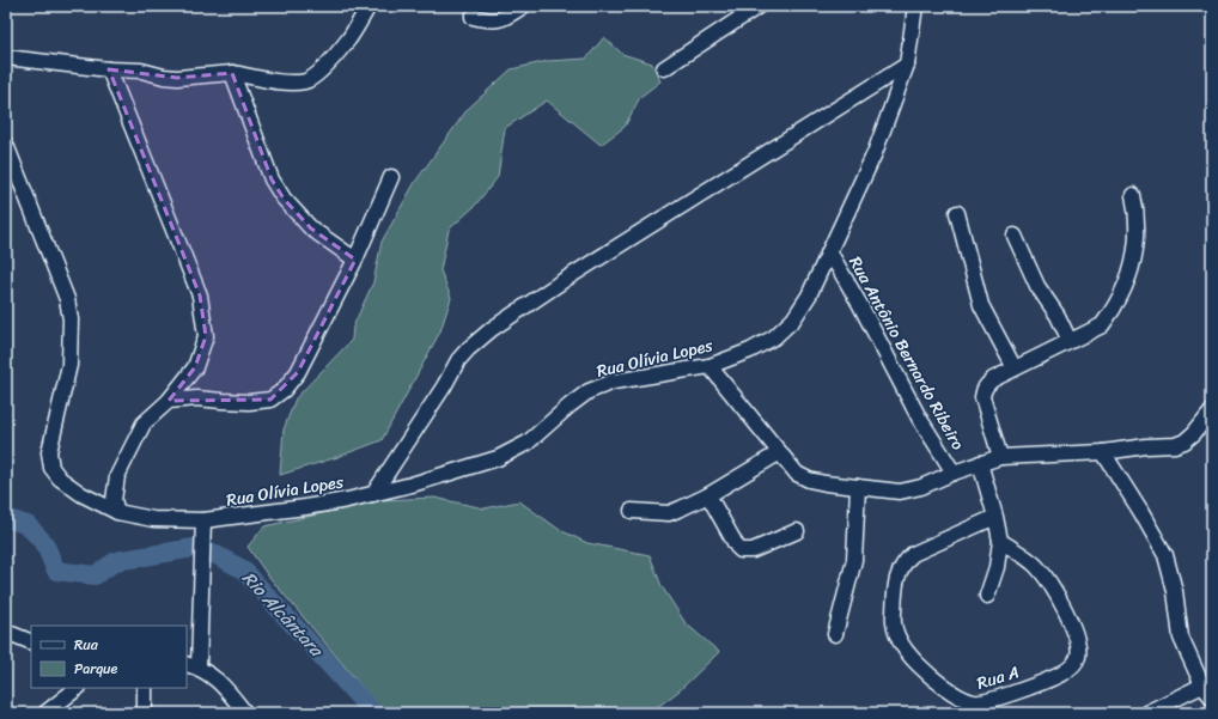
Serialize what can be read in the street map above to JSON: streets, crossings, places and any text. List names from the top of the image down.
{
  "streets": {
    "street": ["Rua Antônio Bernardo Ribeiro", "Rua Olívia Lopes", "Rua A"]
  },
  "crossings": [
    ["Rua Antônio Bernardo Ribeiro", "Rua Olívia Lopes"]
  ],
  "water": ["Rio Alcântara"],
  "legend": ["Rua", "Parque"]
}
